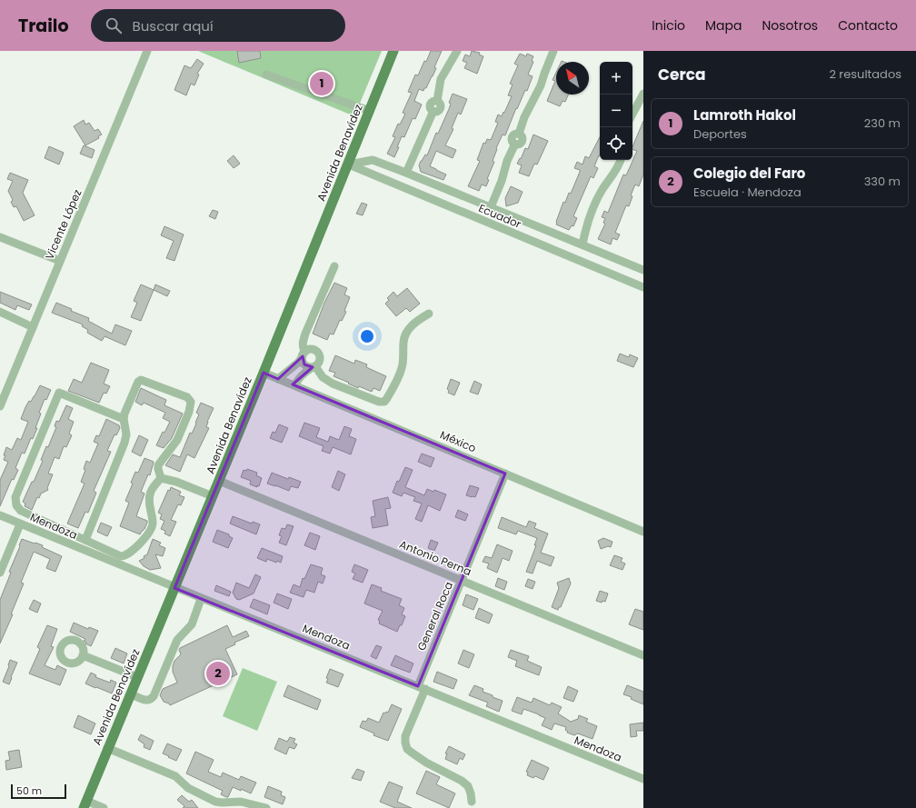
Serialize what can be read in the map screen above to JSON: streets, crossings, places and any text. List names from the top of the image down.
{
  "streets": {
    "main road": ["Avenida Benavídez"],
    "street": [
      "Ecuador",
      "Vicente López",
      "México",
      "Mendoza",
      "Antonio Perna",
      "General Roca"
    ]
  },
  "crossings": [
    ["Avenida Benavídez", "Ecuador"],
    ["Avenida Benavídez", "México"],
    ["Avenida Benavídez", "Mendoza"],
    ["Avenida Benavídez", "Antonio Perna"],
    ["México", "General Roca"],
    ["Mendoza", "General Roca"],
    ["Antonio Perna", "General Roca"]
  ],
  "scale_bar": "50 m",
  "north": "top left",
  "page": {
    "header": "Trailo",
    "search": "Buscar aquí",
    "nav": [
      "Inicio",
      "Mapa",
      "Nosotros",
      "Contacto"
    ],
    "heading": ["Cerca", "2 resultados"],
    "map_buttons": ["+", "−"],
    "pins": ["1", "2"],
    "list": [
      {
        "mark": "1",
        "name": "Lamroth Hakol",
        "note": "Deportes",
        "value": "230 m"
      },
      {
        "mark": "2",
        "name": "Colegio del Faro",
        "note": "Escuela · Mendoza",
        "value": "330 m"
      }
    ],
    "scale": "50 m"
  }
}
